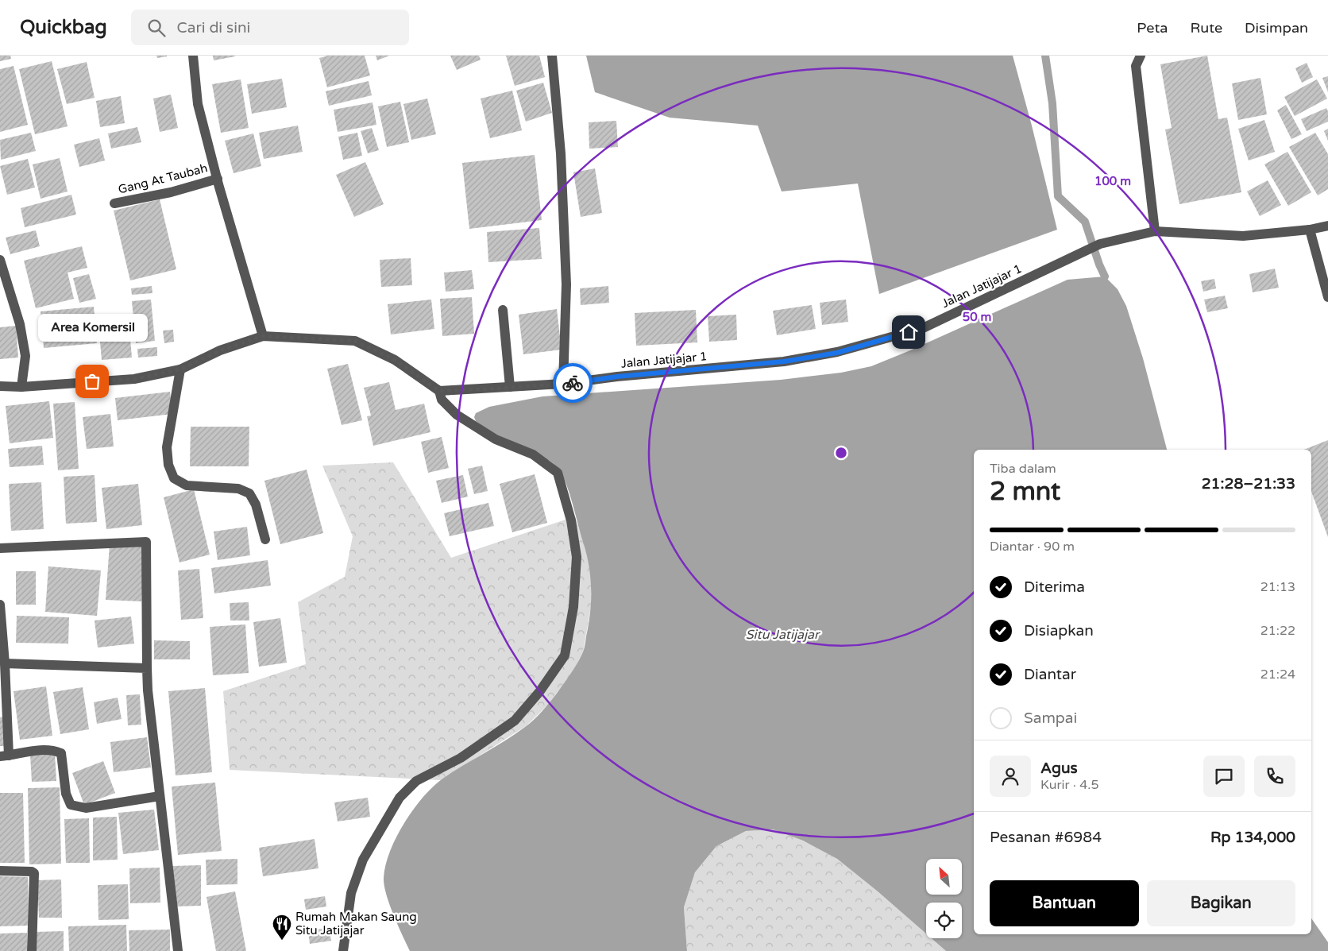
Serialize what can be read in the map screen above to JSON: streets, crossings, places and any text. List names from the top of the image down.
{
  "streets": {
    "street": ["Gang At Taubah", "Jalan Jatijajar 1"]
  },
  "water": ["Situ Jatijajar"],
  "places": {
    "other": ["Area Komersil"],
    "restaurant": ["Rumah Makan Saung Situ Jatijajar"]
  },
  "north": "top left",
  "page": {
    "header": "Quickbag",
    "search": "Cari di sini",
    "nav": ["Peta", "Rute", "Disimpan"],
    "bubble": "Area Komersil",
    "heading": ["2 mnt", "Tiba dalam", "21:28–21:33"],
    "panel": [
      "Agus",
      "Kurir · 4.5",
      "Pesanan #6984",
      "Rp 134,000"
    ],
    "bar": "Diantar · 90 m",
    "list": [
      ["Diterima", "21:13"],
      ["Disiapkan", "21:22"],
      ["Diantar", "21:24"],
      "Sampai"
    ],
    "buttons": ["Bantuan", "Bagikan"]
  },
  "rings": ["100 m", "50 m"]
}
